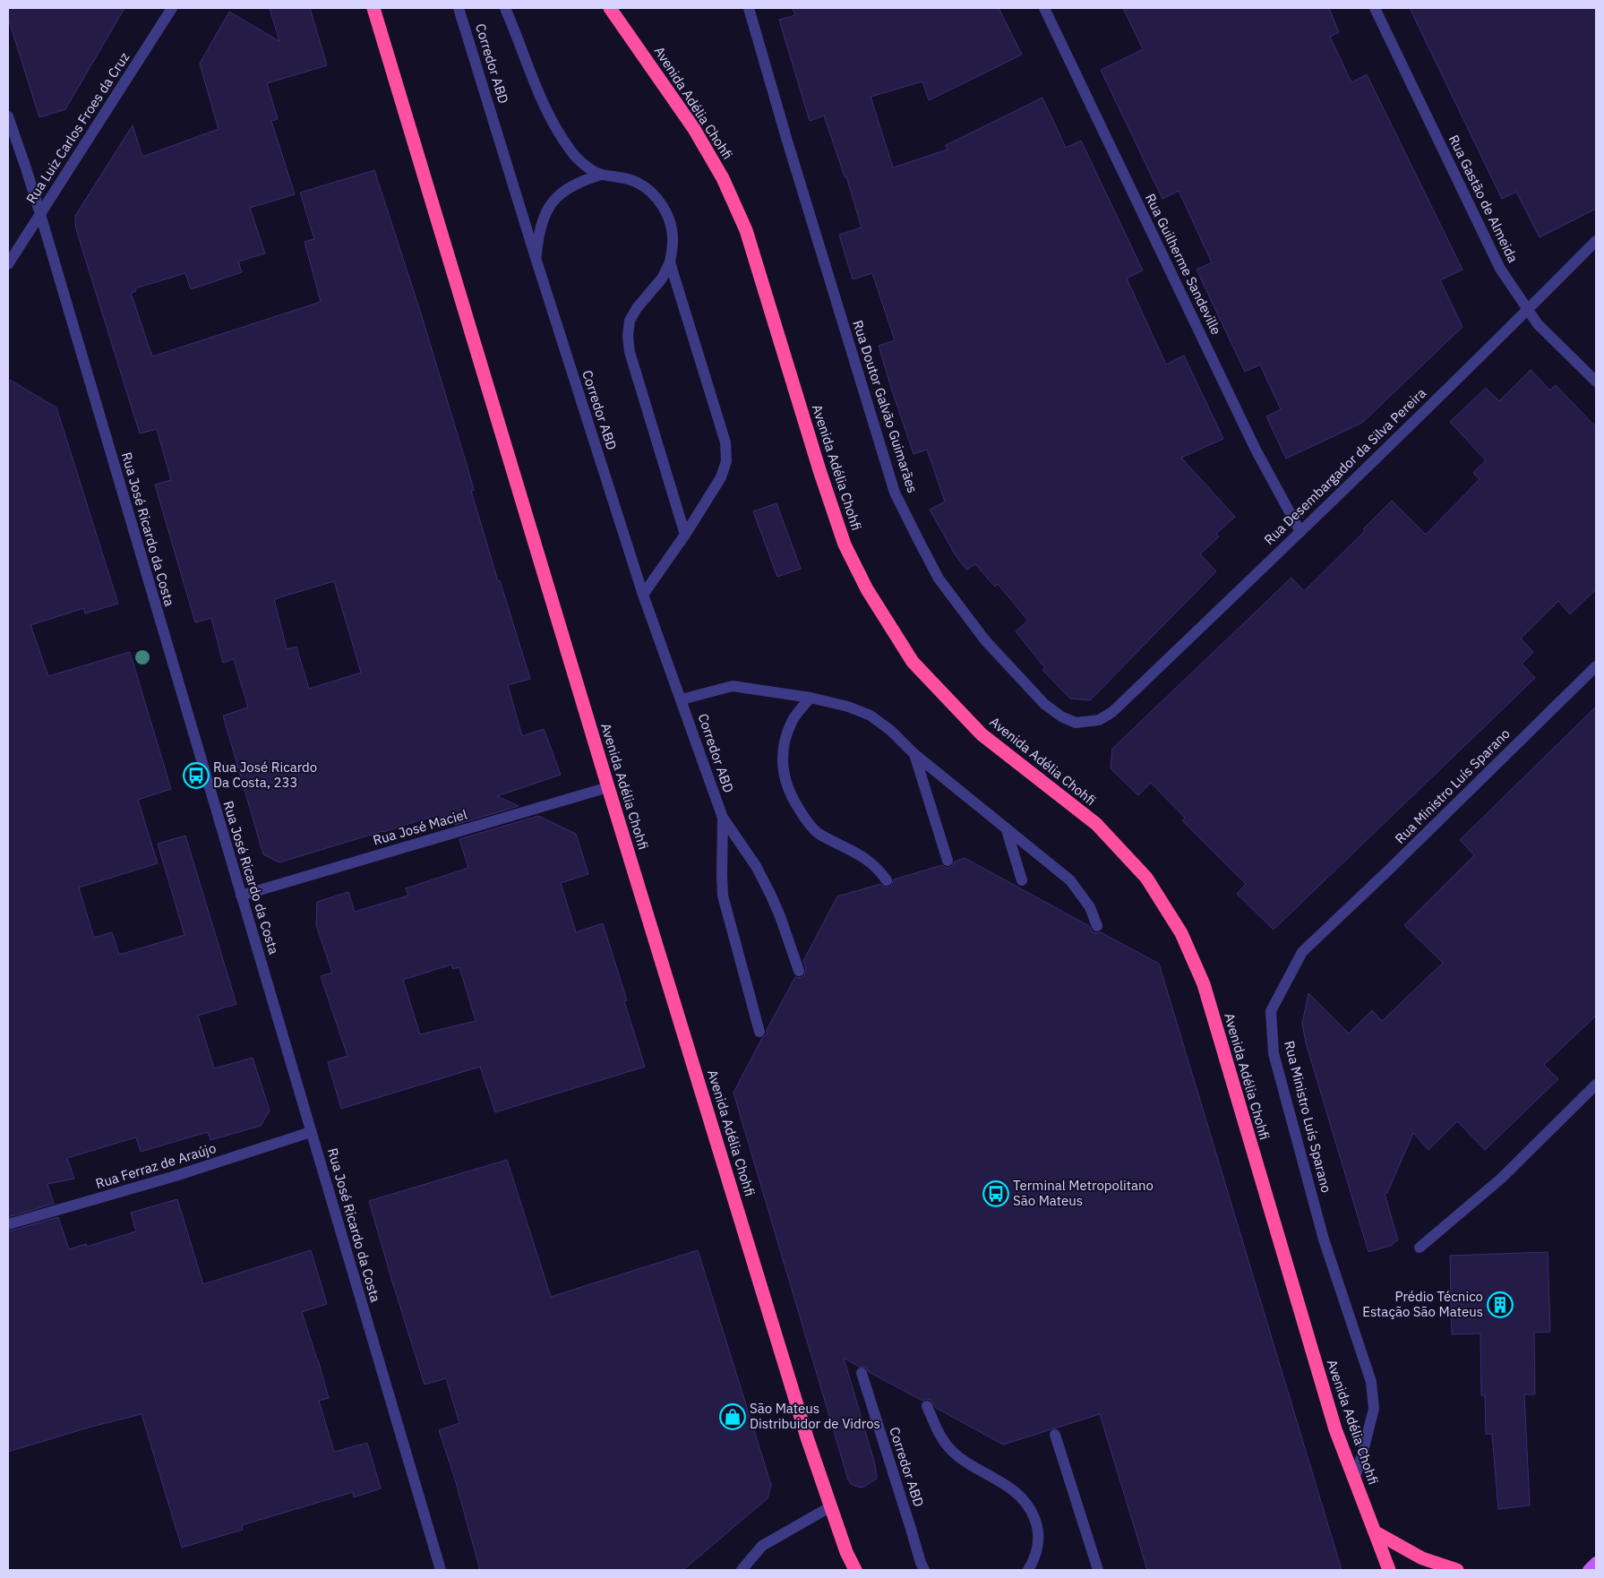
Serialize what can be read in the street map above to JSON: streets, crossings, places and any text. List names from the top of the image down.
{
  "streets": {
    "highway": ["Avenida Adélia Chohfi"],
    "street": [
      "Corredor ABD",
      "Rua Luiz Carlos Froes da Cruz",
      "Rua Gastão de Almeida",
      "Rua Guilherme Sandeville",
      "Rua Doutor Galvão Guimarães",
      "Rua Desembargador da Silva Pereira",
      "Rua José Ricardo da Costa",
      "Rua Ministro Luís Sparano",
      "Rua José Maciel",
      "Rua Ferraz de Araújo"
    ]
  },
  "crossings": [
    ["Avenida Adélia Chohfi", "Rua Ministro Luís Sparano"],
    ["Avenida Adélia Chohfi", "Rua José Maciel"],
    ["Rua Luiz Carlos Froes da Cruz", "Rua José Ricardo da Costa"],
    ["Rua Gastão de Almeida", "Rua Desembargador da Silva Pereira"],
    ["Rua Guilherme Sandeville", "Rua Desembargador da Silva Pereira"],
    ["Rua Doutor Galvão Guimarães", "Rua Desembargador da Silva Pereira"],
    ["Rua José Ricardo da Costa", "Rua José Maciel"],
    ["Rua José Ricardo da Costa", "Rua Ferraz de Araújo"]
  ],
  "places": {
    "bus stop": ["Rua José Ricardo Da Costa, 233", "Terminal Metropolitano São Mateus"],
    "building": ["Prédio Técnico Estação São Mateus"],
    "shop": ["São Mateus Distribuidor de Vidros"]
  }
}
